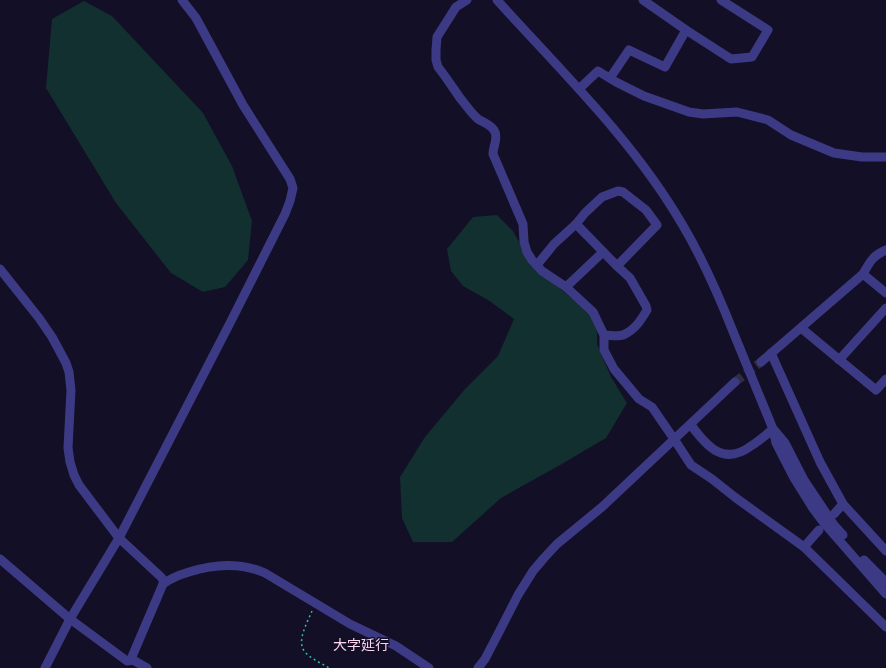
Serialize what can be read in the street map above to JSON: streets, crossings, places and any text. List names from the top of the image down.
{
  "districts": ["大字延行"]
}
